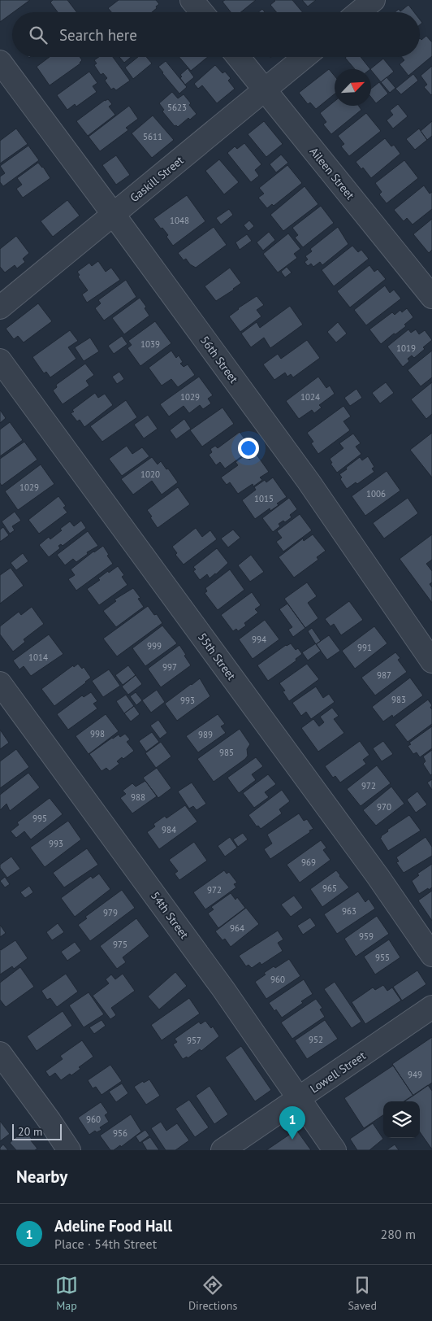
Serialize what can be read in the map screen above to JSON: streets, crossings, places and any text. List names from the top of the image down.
{
  "streets": {
    "street": [
      "Aileen Street",
      "Gaskill Street",
      "56th Street",
      "55th Street",
      "54th Street",
      "Lowell Street"
    ]
  },
  "crossings": [
    ["Aileen Street", "Gaskill Street"],
    ["Gaskill Street", "56th Street"],
    ["54th Street", "Lowell Street"]
  ],
  "house_numbers": [
    "5623",
    "5611",
    "1048",
    "1039",
    "1019",
    "1029",
    "1024",
    "1020",
    "1029",
    "1006",
    "1015",
    "994",
    "999",
    "991",
    "1014",
    "997",
    "987",
    "983",
    "993",
    "998",
    "989",
    "985",
    "972",
    "988",
    "970",
    "995",
    "984",
    "993",
    "969",
    "965",
    "972",
    "963",
    "979",
    "964",
    "959",
    "975",
    "955",
    "960",
    "952",
    "957",
    "949",
    "960",
    "956"
  ],
  "scale_bar": "20 m",
  "north": "top right",
  "page": {
    "search": "Search here",
    "pins": "1",
    "scale": "20 m",
    "heading": "Nearby",
    "list": [
      {
        "mark": "1",
        "name": "Adeline Food Hall",
        "note": "Place · 54th Street",
        "value": "280 m"
      }
    ],
    "nav": ["Map", "Directions", "Saved"]
  }
}
